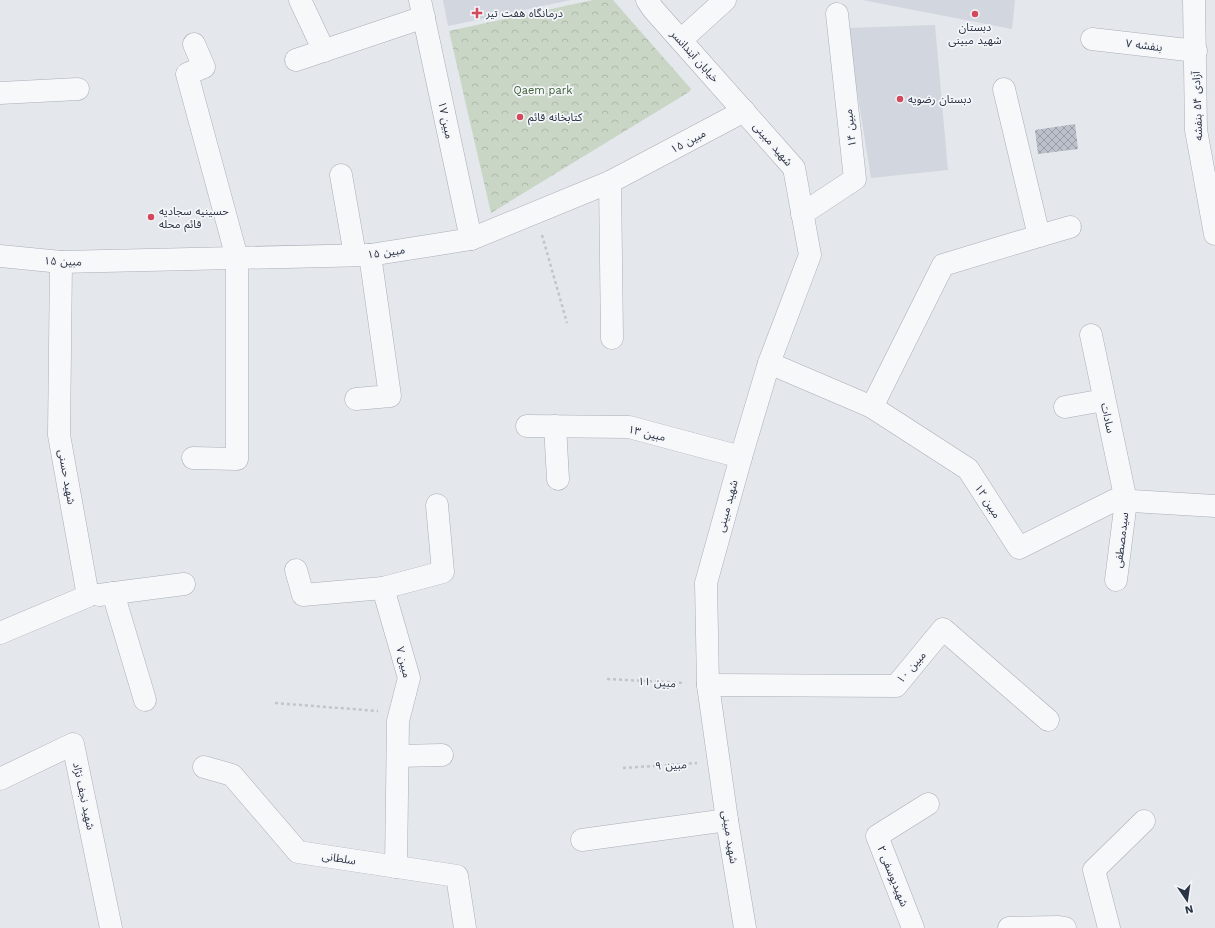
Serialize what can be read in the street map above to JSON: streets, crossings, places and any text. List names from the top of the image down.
{
  "streets": {
    "street": [
      "بنفشه ۷",
      "خیابان آبندانسر",
      "آزادی ۵۴ بنفشه",
      "مبین ۱۷",
      "مبین ۱۴",
      "مبین ۱۵",
      "شهید مبینی",
      "سادات",
      "مبین ۱۳",
      "شهید حسنی",
      "مبین ۱۲",
      "سیدمصطفی",
      "مبین ۷",
      "مبین ۱۰",
      "شهید نجف نژاد",
      "سلطانی",
      "شهیدیوسفی ۲"
    ],
    "path": ["مبین ۱۱", "مبین ۹"]
  },
  "crossings": [
    ["بنفشه ۷", "آزادی ۵۴ بنفشه"],
    ["خیابان آبندانسر", "مبین ۱۵"],
    ["خیابان آبندانسر", "شهید مبینی"],
    ["مبین ۱۷", "مبین ۱۵"],
    ["مبین ۱۴", "شهید مبینی"],
    ["مبین ۱۵", "شهید مبینی"],
    ["مبین ۱۵", "شهید حسنی"],
    ["شهید مبینی", "مبین ۱۳"],
    ["شهید مبینی", "مبین ۱۲"],
    ["شهید مبینی", "مبین ۱۰"],
    ["شهید مبینی", "مبین ۱۱"],
    ["شهید مبینی", "مبین ۹"],
    ["سادات", "مبین ۱۲"],
    ["سادات", "سیدمصطفی"],
    ["مبین ۱۲", "سیدمصطفی"],
    ["مبین ۷", "سلطانی"],
    ["مبین ۱۰", "مبین ۱۱"]
  ],
  "parks": ["Qaem park"],
  "places": {
    "health": ["درمانگاه هفت تیر"],
    "other": [
      "دبستان شهید مبینی",
      "دبستان رضویه",
      "کتابخانه قائم",
      "حسینیه سجادیه قائم محله"
    ]
  },
  "north": "bottom"
}
